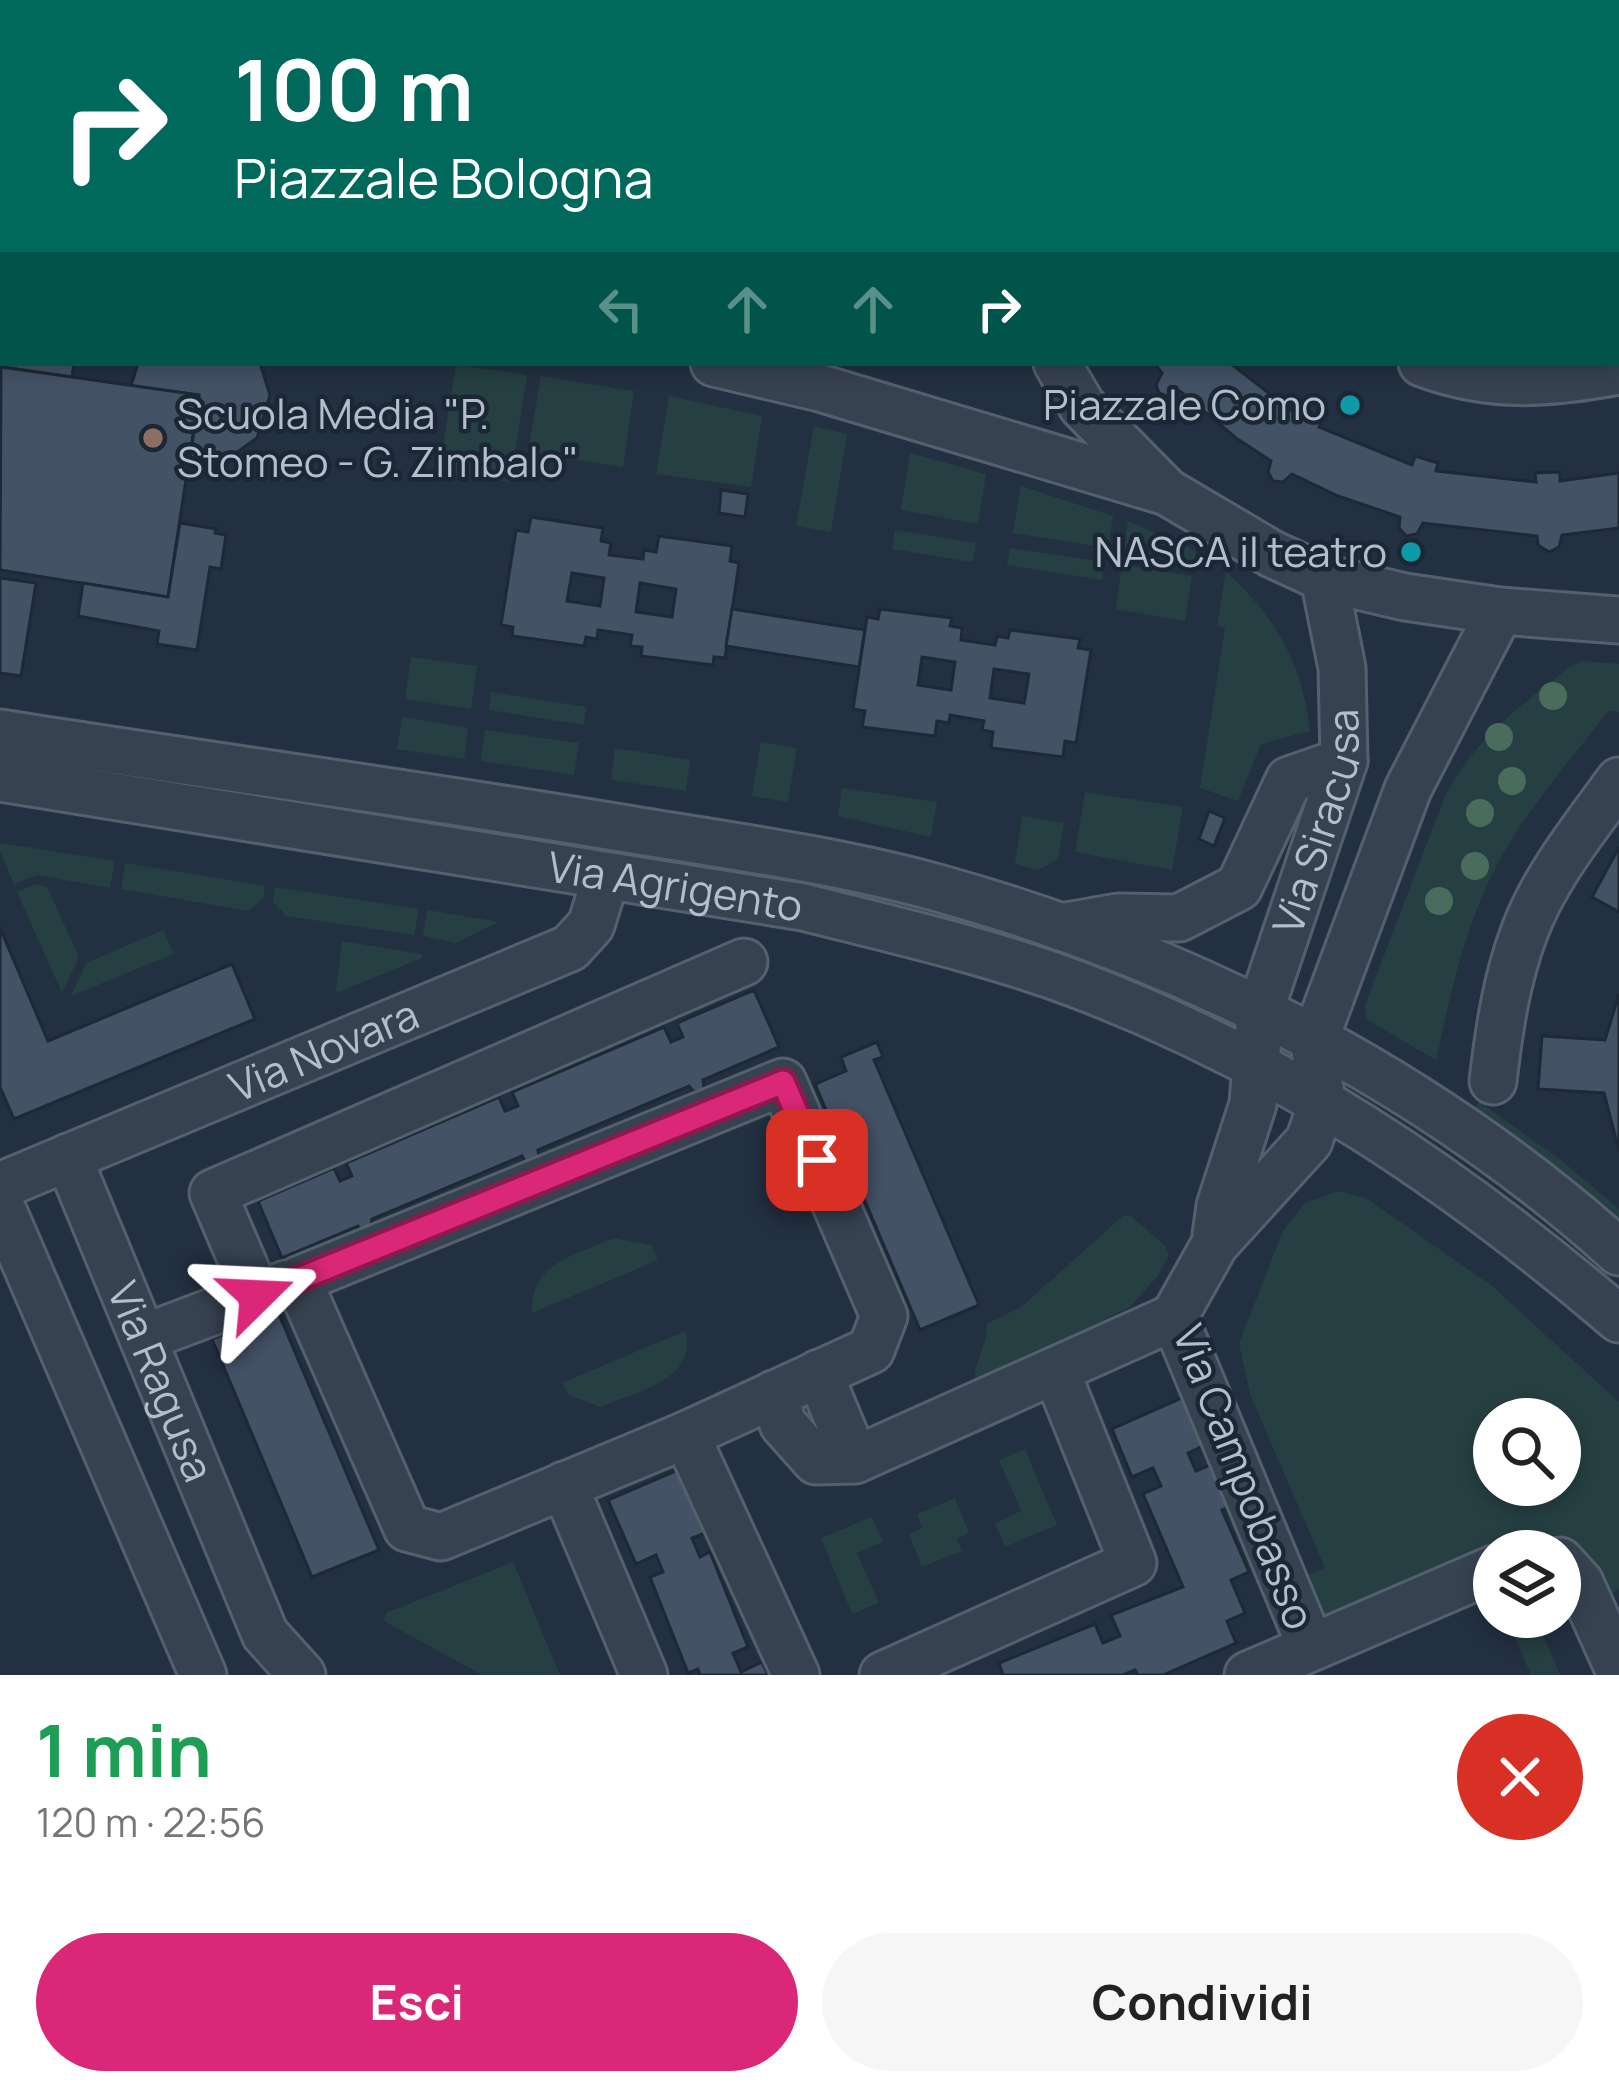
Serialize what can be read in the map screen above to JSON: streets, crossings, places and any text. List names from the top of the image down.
{
  "streets": {
    "street": [
      "Via Siracusa",
      "Via Agrigento",
      "Via Novara",
      "Via Ragusa",
      "Via Campobasso"
    ]
  },
  "crossings": [
    ["Via Siracusa", "Via Agrigento"],
    ["Via Siracusa", "Via Campobasso"],
    ["Via Agrigento", "Via Novara"],
    ["Via Agrigento", "Via Campobasso"],
    ["Via Novara", "Via Ragusa"]
  ],
  "places": ["Piazzale Como", "Scuola Media \"P. Stomeo - G. Zimbalo\"", "NASCA il teatro"],
  "page": {
    "turn": ["100 m", "Piazzale Bologna"],
    "heading": ["1 min", "120 m · 22:56"],
    "buttons": ["Esci", "Condividi"]
  }
}
